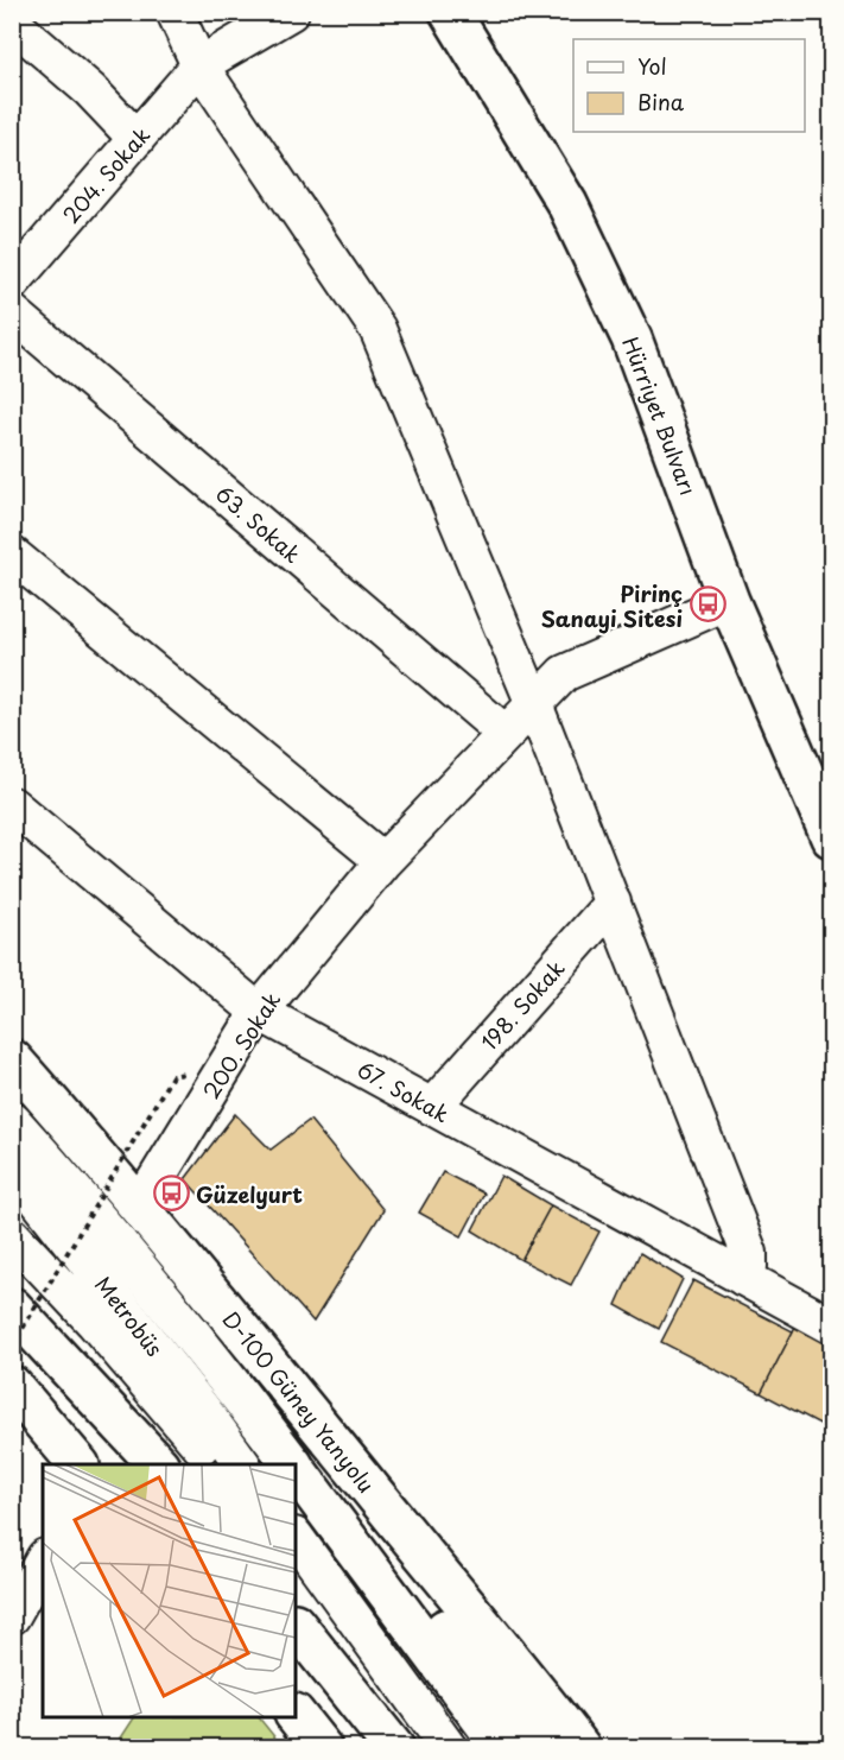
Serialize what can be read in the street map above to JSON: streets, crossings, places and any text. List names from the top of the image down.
{
  "streets": {
    "main road": ["Hürriyet Bulvarı", "D-100 Güney Yanyolu"],
    "street": [
      "204. Sokak",
      "63. Sokak",
      "198. Sokak",
      "200. Sokak",
      "67. Sokak",
      "Metrobüs"
    ]
  },
  "crossings": [
    ["Hürriyet Bulvarı", "200. Sokak"],
    ["63. Sokak", "200. Sokak"],
    ["198. Sokak", "67. Sokak"],
    ["200. Sokak", "67. Sokak"],
    ["200. Sokak", "D-100 Güney Yanyolu"]
  ],
  "places": {
    "bus stop": ["Pirinç Sanayi Sitesi", "Güzelyurt"]
  },
  "legend": ["Yol", "Bina"]
}
